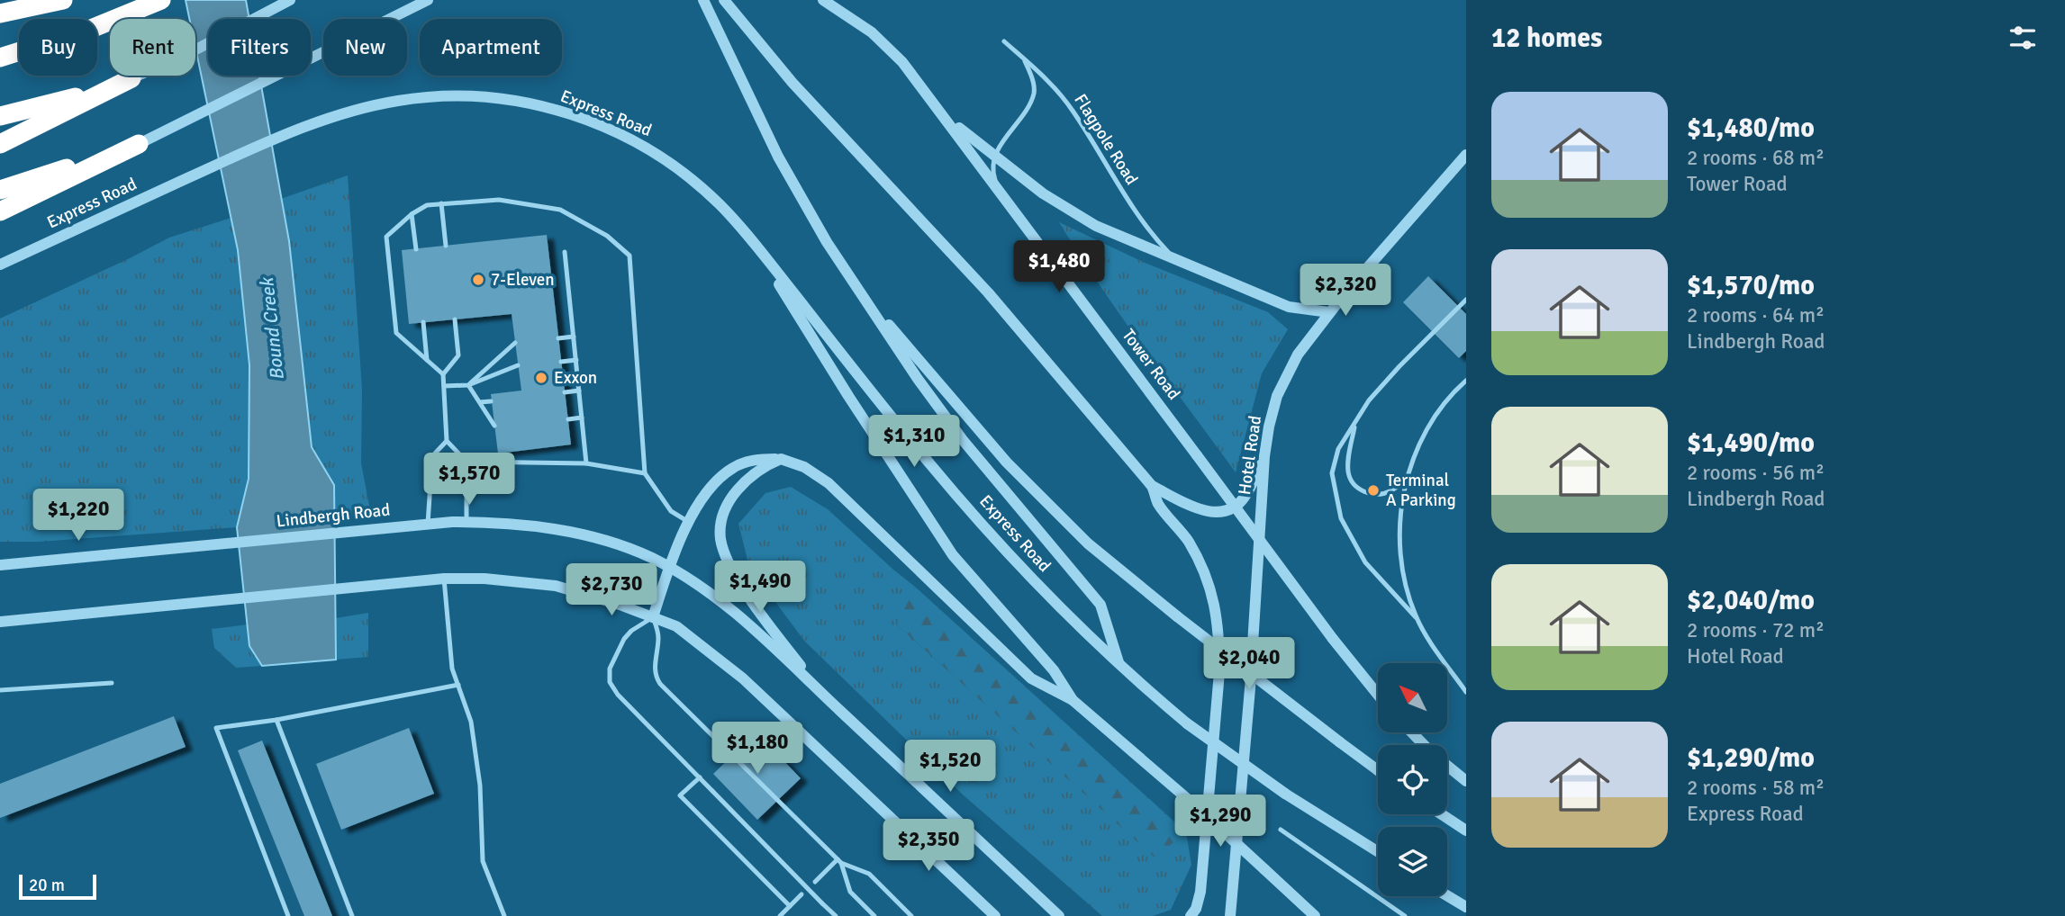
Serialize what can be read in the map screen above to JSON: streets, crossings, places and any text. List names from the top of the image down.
{
  "streets": {
    "street": [
      "Express Road",
      "Tower Road",
      "Hotel Road",
      "Lindbergh Road"
    ],
    "lane": ["Flagpole Road"]
  },
  "water": ["Bound Creek"],
  "places": ["7-Eleven", "Exxon", "Terminal A Parking"],
  "scale_bar": "20 m",
  "north": "top left",
  "page": {
    "heading": "12 homes",
    "chip": [
      "Buy",
      "Rent",
      "Filters",
      "New",
      "Apartment"
    ],
    "list": [
      {
        "name": "$1,480/mo",
        "note": "2 rooms · 68 m² · Tower Road"
      },
      {
        "name": "$1,570/mo",
        "note": "2 rooms · 64 m² · Lindbergh Road"
      },
      {
        "name": "$1,490/mo",
        "note": "2 rooms · 56 m² · Lindbergh Road"
      },
      {
        "name": "$2,040/mo",
        "note": "2 rooms · 72 m² · Hotel Road"
      },
      {
        "name": "$1,290/mo",
        "note": "2 rooms · 58 m² · Express Road"
      }
    ],
    "price": [
      "$1,480",
      "$2,320",
      "$1,310",
      "$1,570",
      "$1,220",
      "$1,490",
      "$2,730",
      "$2,040",
      "$1,180",
      "$1,520",
      "$1,290",
      "$2,350"
    ],
    "scale": "20 m"
  }
}
